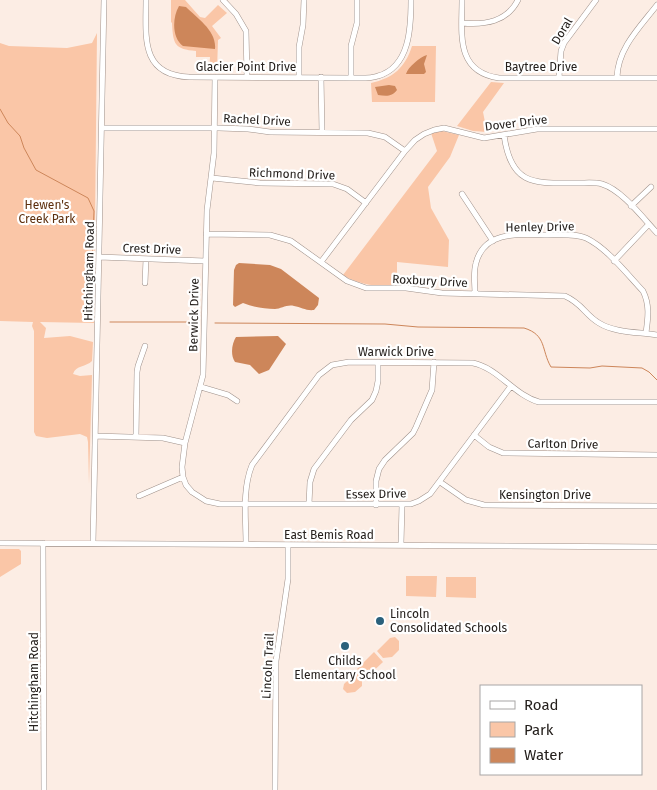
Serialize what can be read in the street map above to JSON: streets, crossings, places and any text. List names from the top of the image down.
{
  "streets": {
    "street": [
      "Doral",
      "Glacier Point Drive",
      "Baytree Drive",
      "Rachel Drive",
      "Dover Drive",
      "Richmond Drive",
      "Henley Drive",
      "Crest Drive",
      "Hitchingham Road",
      "Roxbury Drive",
      "Berwick Drive",
      "Warwick Drive",
      "Carlton Drive",
      "Essex Drive",
      "Kensington Drive",
      "East Bemis Road",
      "Lincoln Trail"
    ]
  },
  "crossings": [
    ["Doral", "Baytree Drive"],
    ["Glacier Point Drive", "Berwick Drive"],
    ["Rachel Drive", "Dover Drive"],
    ["Rachel Drive", "Hitchingham Road"],
    ["Rachel Drive", "Berwick Drive"],
    ["Dover Drive", "Richmond Drive"],
    ["Dover Drive", "Roxbury Drive"],
    ["Richmond Drive", "Berwick Drive"],
    ["Henley Drive", "Roxbury Drive"],
    ["Crest Drive", "Hitchingham Road"],
    ["Crest Drive", "Berwick Drive"],
    ["Hitchingham Road", "East Bemis Road"],
    ["Roxbury Drive", "Berwick Drive"],
    ["Warwick Drive", "Essex Drive"],
    ["Warwick Drive", "East Bemis Road"],
    ["Carlton Drive", "Essex Drive"],
    ["Essex Drive", "Kensington Drive"],
    ["East Bemis Road", "Lincoln Trail"]
  ],
  "parks": ["Hewen's Creek Park"],
  "places": ["Lincoln Consolidated Schools", "Childs Elementary School"],
  "legend": ["Road", "Park", "Water"]
}
